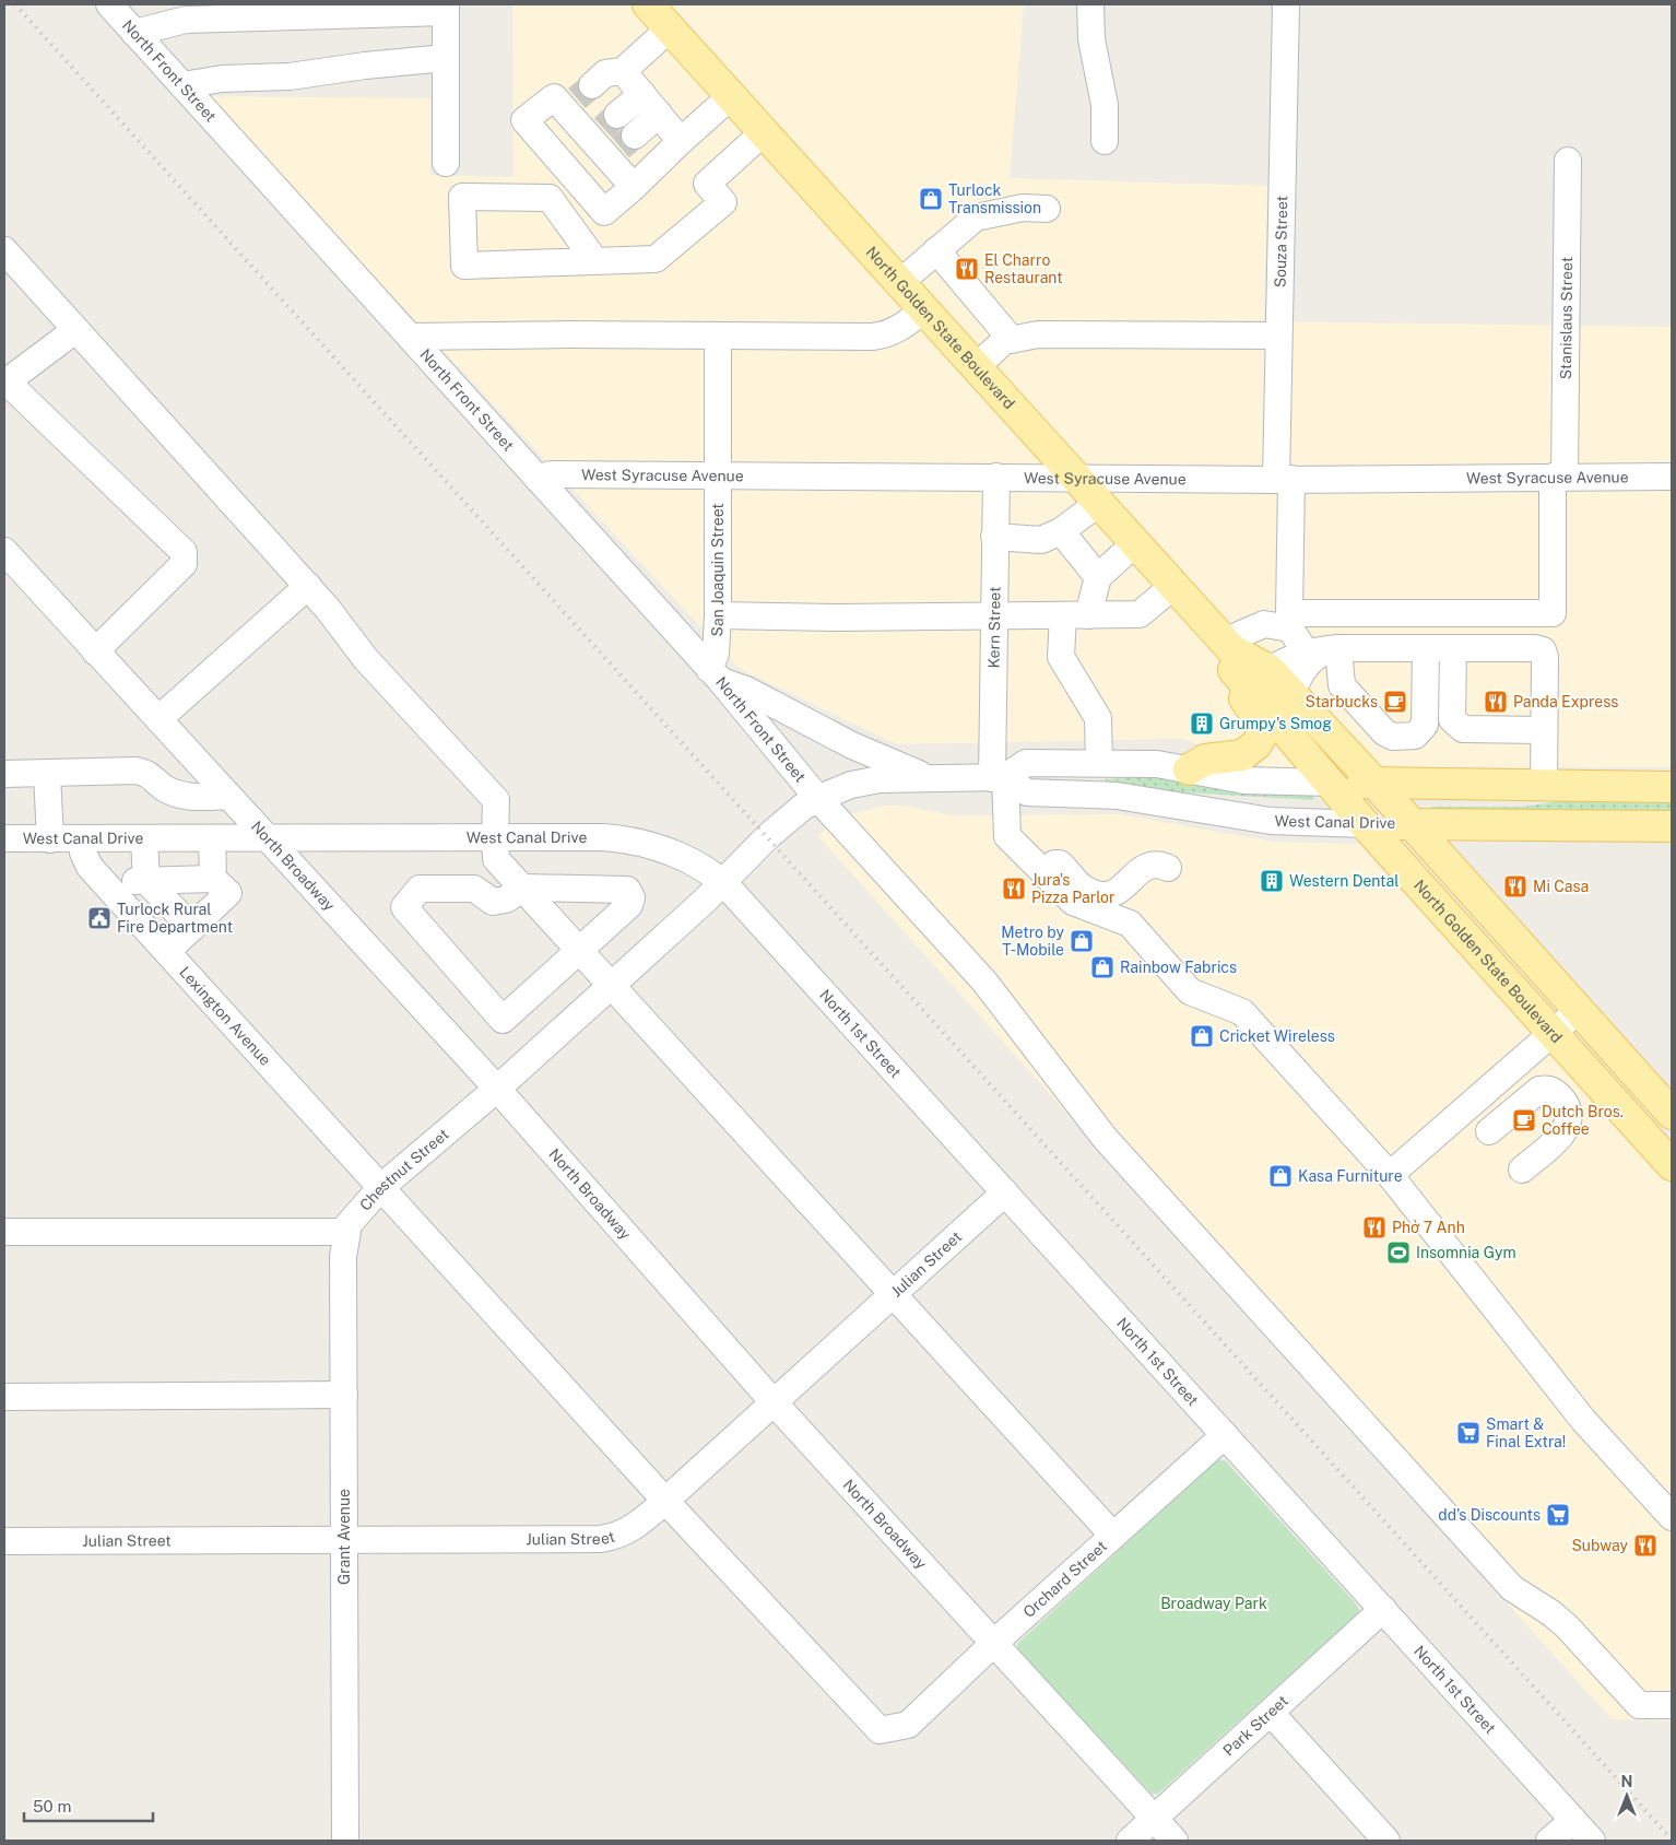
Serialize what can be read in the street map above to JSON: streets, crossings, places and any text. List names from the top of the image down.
{
  "streets": {
    "main road": ["North Golden State Boulevard", "West Canal Drive"],
    "street": [
      "North Front Street",
      "Souza Street",
      "Stanislaus Street",
      "West Syracuse Avenue",
      "San Joaquin Street",
      "Kern Street",
      "North Broadway",
      "Lexington Avenue",
      "North 1st Street",
      "Chestnut Street",
      "Julian Street",
      "Grant Avenue",
      "Orchard Street",
      "Park Street"
    ]
  },
  "crossings": [
    ["North Front Street", "West Syracuse Avenue"],
    ["North Front Street", "San Joaquin Street"],
    ["Souza Street", "Stanislaus Street"],
    ["Souza Street", "West Syracuse Avenue"],
    ["Stanislaus Street", "West Syracuse Avenue"],
    ["North Golden State Boulevard", "West Syracuse Avenue"],
    ["North Golden State Boulevard", "West Canal Drive"],
    ["West Syracuse Avenue", "San Joaquin Street"],
    ["West Syracuse Avenue", "Kern Street"],
    ["Kern Street", "West Canal Drive"],
    ["West Canal Drive", "North Broadway"],
    ["West Canal Drive", "Lexington Avenue"],
    ["West Canal Drive", "North 1st Street"],
    ["West Canal Drive", "Chestnut Street"],
    ["North Broadway", "Chestnut Street"],
    ["North Broadway", "Julian Street"],
    ["North Broadway", "Orchard Street"],
    ["North Broadway", "Park Street"],
    ["Lexington Avenue", "Chestnut Street"],
    ["Lexington Avenue", "Julian Street"],
    ["Lexington Avenue", "Orchard Street"],
    ["North 1st Street", "Chestnut Street"],
    ["North 1st Street", "Julian Street"],
    ["North 1st Street", "Orchard Street"],
    ["North 1st Street", "Park Street"],
    ["Chestnut Street", "Grant Avenue"],
    ["Julian Street", "Grant Avenue"]
  ],
  "parks": ["Broadway Park"],
  "places": {
    "shop": [
      "Turlock Transmission",
      "Metro by T-Mobile",
      "Rainbow Fabrics",
      "Cricket Wireless",
      "Kasa Furniture"
    ],
    "restaurant": [
      "El Charro Restaurant",
      "Panda Express",
      "Mi Casa",
      "Jura's Pizza Parlor",
      "Phở 7 Anh",
      "Subway"
    ],
    "cafe": ["Starbucks", "Dutch Bros. Coffee"],
    "building": ["Grumpy's Smog", "Western Dental"],
    "public building": ["Turlock Rural Fire Department"],
    "sports": ["Insomnia Gym"],
    "supermarket": ["Smart & Final Extra!", "dd's Discounts"]
  },
  "scale_bar": "50 m",
  "north": "top"
}
